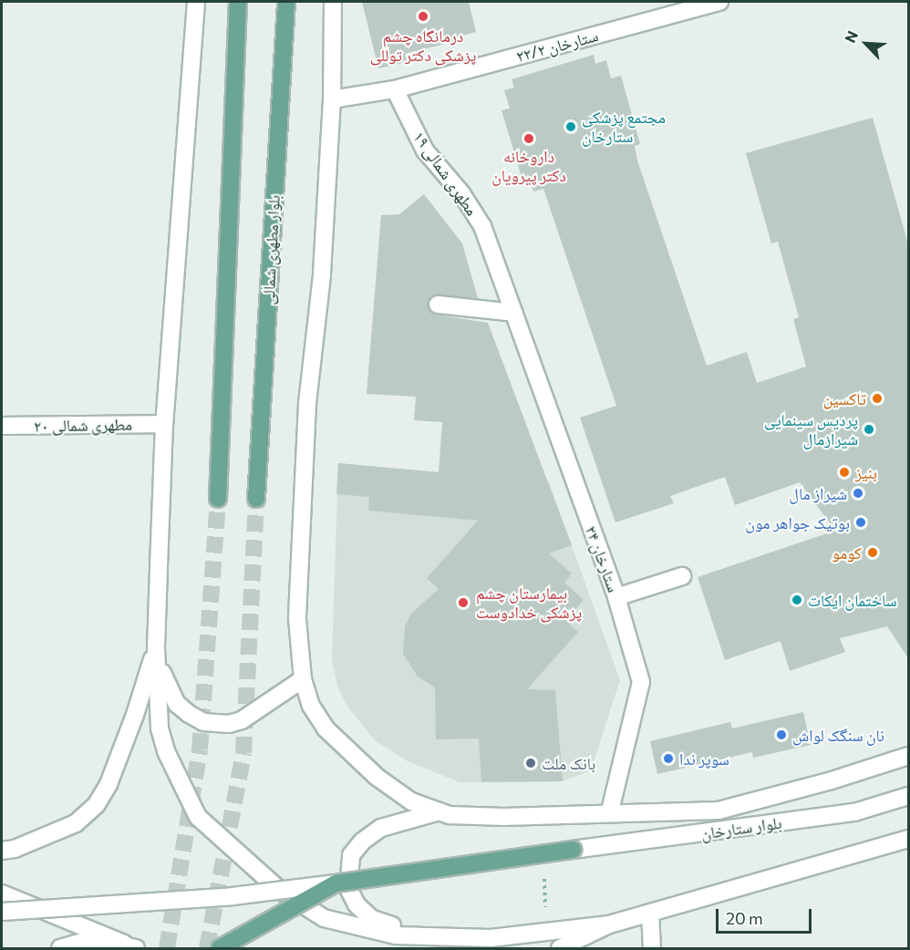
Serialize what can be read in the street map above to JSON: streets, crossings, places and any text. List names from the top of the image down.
{
  "streets": {
    "main road": [
      "۲۲/۲ ستارخان",
      "۱۹ مطهری شمالی",
      "بلوار مطهرى شمالى",
      "۲۰ مطهری شمالی",
      "۲۴ ستارخان",
      "بلوار ستارخان"
    ]
  },
  "crossings": [
    ["۲۲/۲ ستارخان", "۱۹ مطهری شمالی"],
    ["۱۹ مطهری شمالی", "۲۴ ستارخان"]
  ],
  "places": [
    "درمانگاه چشم پزشكی دكتر توللی",
    "مجتمع پزشکی ستارخان",
    "داروخانه دکتر پیرویان",
    "تاکسین",
    "پردیس سینمایی شیرازمال",
    "بنیز",
    "شیراز مال",
    "بوتیک جواهر مون",
    "کومو",
    "ساختمان ایکات",
    "بیمارستان چشم پزشکی خدادوست",
    "نان سنگک لواش",
    "سوپر ندا",
    "بانک ملت"
  ],
  "scale_bar": "20 m",
  "north": "top left"
}
